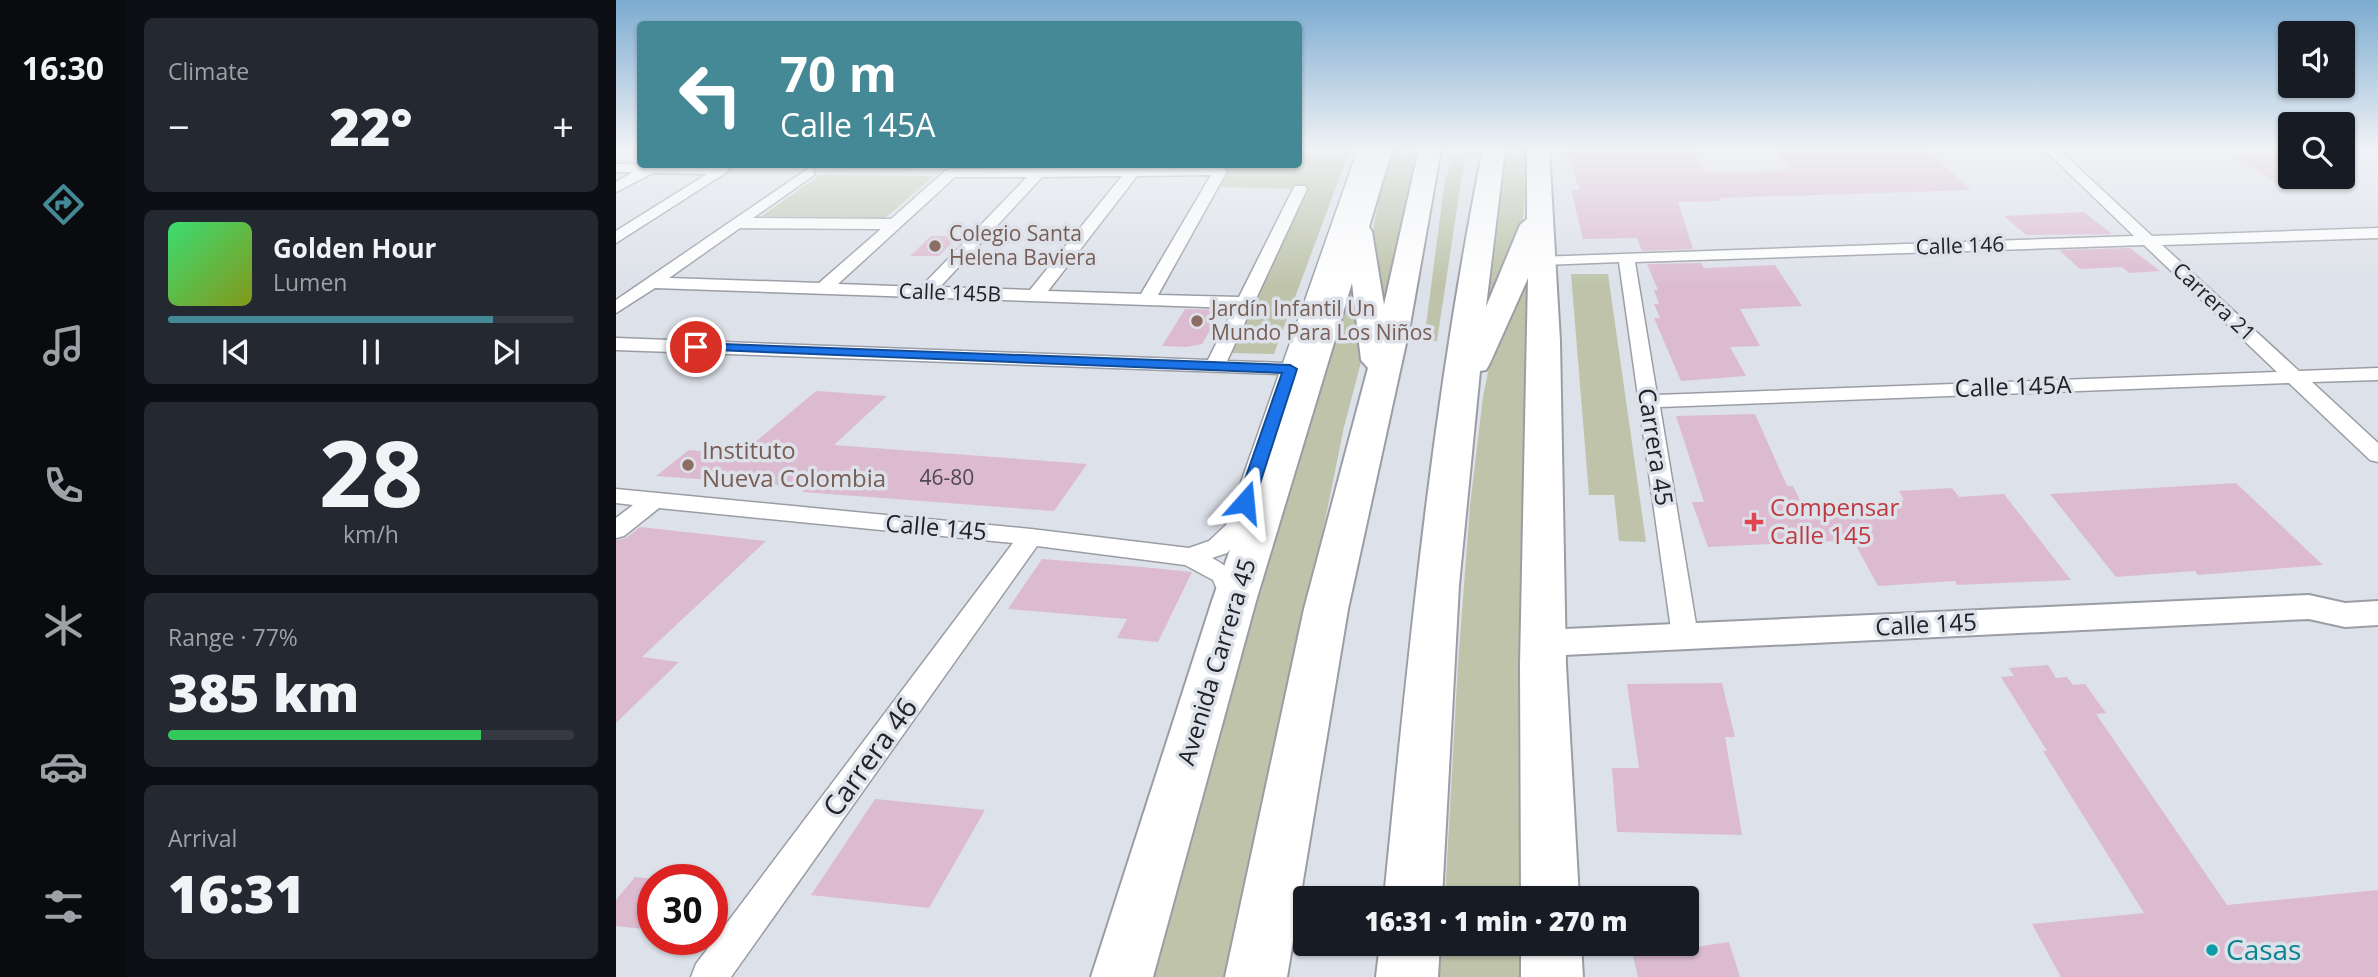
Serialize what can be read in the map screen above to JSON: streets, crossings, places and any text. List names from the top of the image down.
{
  "streets": {
    "highway": ["Avenida Carrera 45"],
    "street": [
      "Calle 146",
      "Calle 145B",
      "Carrera 21",
      "Calle 145A",
      "Carrera 45",
      "Calle 145",
      "Carrera 46"
    ]
  },
  "crossings": [
    ["Calle 146", "Carrera 21"],
    ["Calle 146", "Carrera 45"],
    ["Carrera 21", "Calle 145A"],
    ["Calle 145A", "Carrera 45"],
    ["Carrera 45", "Calle 145"],
    ["Calle 145", "Avenida Carrera 45"],
    ["Calle 145", "Carrera 46"]
  ],
  "places": {
    "other": [
      "Colegio Santa Helena Baviera",
      "Jardín Infantil Un Mundo Para Los Niños",
      "Instituto Nueva Colombia",
      "Casas"
    ],
    "health": ["Compensar Calle 145"]
  },
  "house_numbers": ["46-80"],
  "page": {
    "tabs": "16:30",
    "tile": [
      "Climate",
      ["28", "km/h"],
      ["Range · 77%", "385 km"],
      ["Arrival", "16:31"]
    ],
    "turn": ["70 m", "Calle 145A"],
    "heat": ["−", "22°", "+"],
    "song": ["Golden Hour", "Lumen"],
    "limit": "30",
    "trip": "16:31 · 1 min · 270 m"
  }
}
